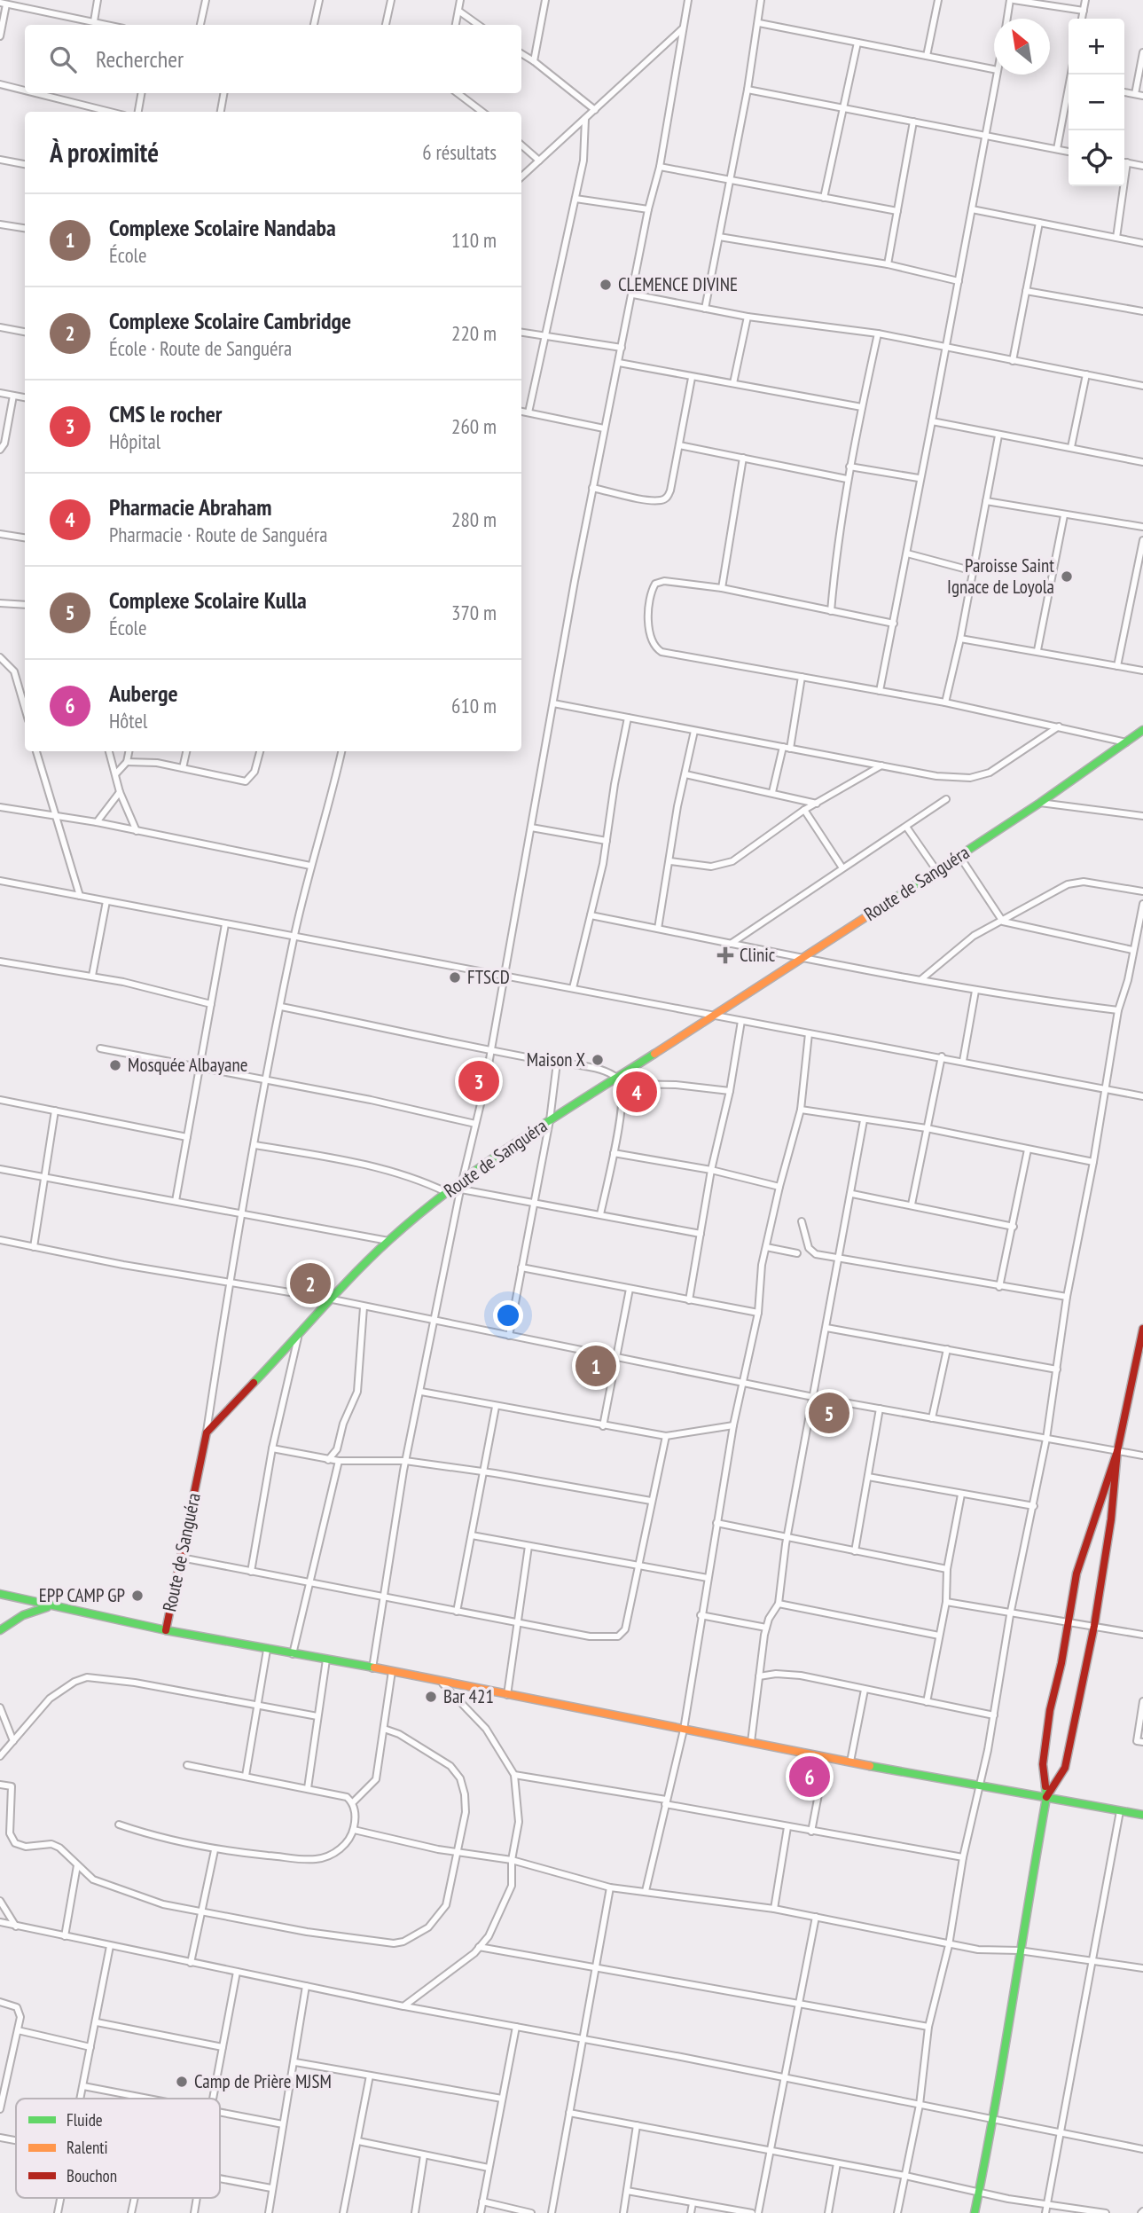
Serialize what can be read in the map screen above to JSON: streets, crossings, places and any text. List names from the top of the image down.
{
  "streets": {
    "street": ["Route de Sanguéra"]
  },
  "places": {
    "other": [
      "CLEMENCE DIVINE",
      "Paroisse Saint Ignace de Loyola",
      "FTSCD",
      "Maison X",
      "Mosquée Albayane",
      "EPP CAMP GP",
      "Bar 421",
      "Camp de Prière MJSM"
    ],
    "health": ["Clinic"]
  },
  "legend": ["Fluide", "Ralenti", "Bouchon"],
  "north": "top left",
  "page": {
    "map_buttons": ["+", "−"],
    "search": "Rechercher",
    "heading": ["À proximité", "6 résultats"],
    "list": [
      {
        "mark": "1",
        "name": "Complexe Scolaire Nandaba",
        "note": "École",
        "value": "110 m"
      },
      {
        "mark": "2",
        "name": "Complexe Scolaire Cambridge",
        "note": "École · Route de Sanguéra",
        "value": "220 m"
      },
      {
        "mark": "3",
        "name": "CMS le rocher",
        "note": "Hôpital",
        "value": "260 m"
      },
      {
        "mark": "4",
        "name": "Pharmacie Abraham",
        "note": "Pharmacie · Route de Sanguéra",
        "value": "280 m"
      },
      {
        "mark": "5",
        "name": "Complexe Scolaire Kulla",
        "note": "École",
        "value": "370 m"
      },
      {
        "mark": "6",
        "name": "Auberge",
        "note": "Hôtel",
        "value": "610 m"
      }
    ],
    "pins": [
      "3",
      "4",
      "2",
      "1",
      "5",
      "6"
    ]
  }
}
